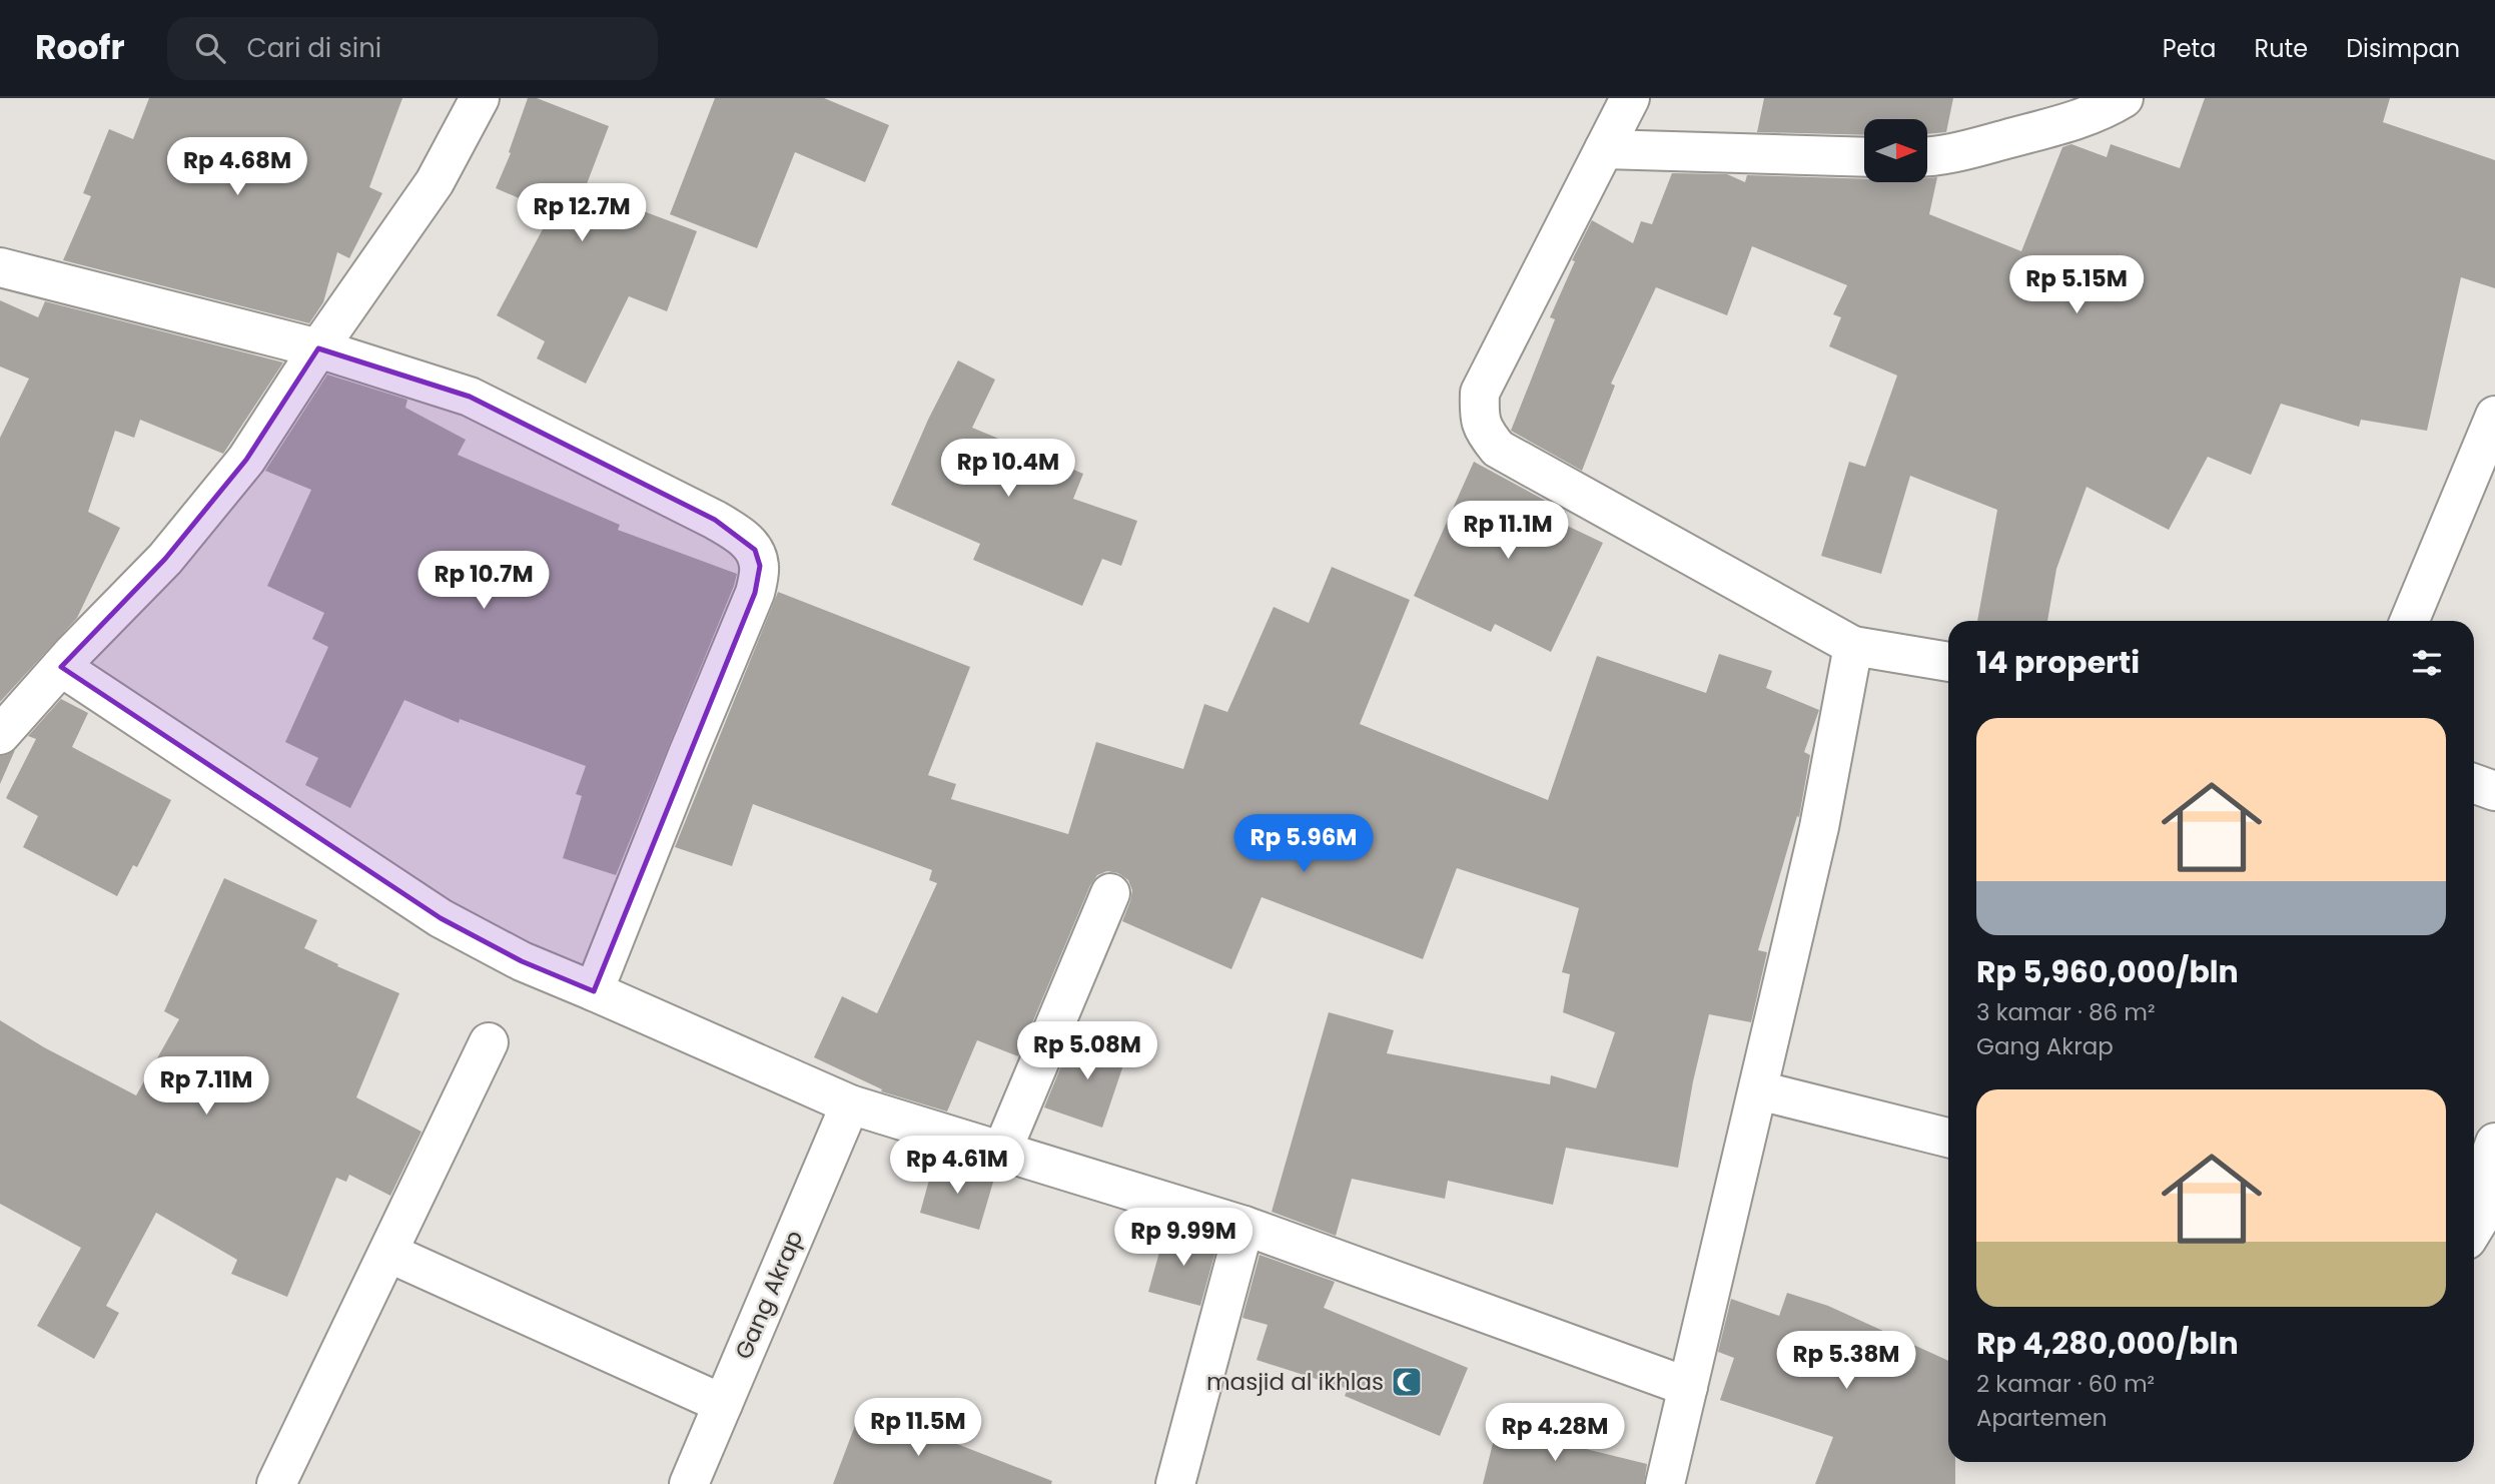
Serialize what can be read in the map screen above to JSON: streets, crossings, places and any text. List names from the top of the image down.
{
  "streets": {
    "street": ["Gang Akrap"]
  },
  "places": {
    "mosque": ["masjid al ikhlas"]
  },
  "north": "right",
  "page": {
    "header": "Roofr",
    "search": "Cari di sini",
    "nav": ["Peta", "Rute", "Disimpan"],
    "price": [
      "Rp 4.68M",
      "Rp 12.7M",
      "Rp 5.15M",
      "Rp 10.4M",
      "Rp 11.1M",
      "Rp 10.7M",
      "Rp 5.96M",
      "Rp 5.08M",
      "Rp 7.11M",
      "Rp 4.61M",
      "Rp 9.99M",
      "Rp 5.38M",
      "Rp 11.5M",
      "Rp 4.28M"
    ],
    "heading": "14 properti",
    "list": [
      {
        "name": "Rp 5,960,000/bln",
        "note": "3 kamar · 86 m² · Gang Akrap"
      },
      {
        "name": "Rp 4,280,000/bln",
        "note": "2 kamar · 60 m² · Apartemen"
      }
    ]
  }
}
